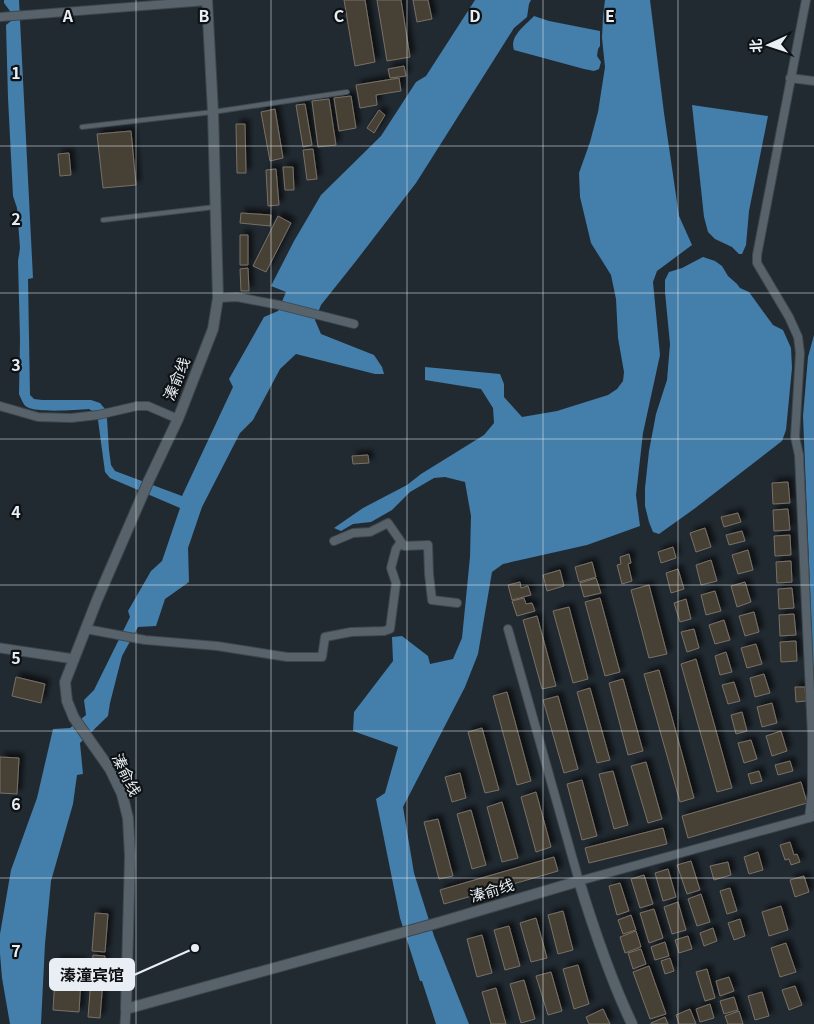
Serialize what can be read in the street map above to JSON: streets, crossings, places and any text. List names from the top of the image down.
{
  "streets": {
    "main road": ["溱俞线"]
  },
  "places": ["溱潼宾馆"],
  "north": "left",
  "grid": {
    "columns": [
      "A",
      "B",
      "C",
      "D",
      "E"
    ],
    "rows": [
      "1",
      "2",
      "3",
      "4",
      "5",
      "6",
      "7"
    ]
  }
}
